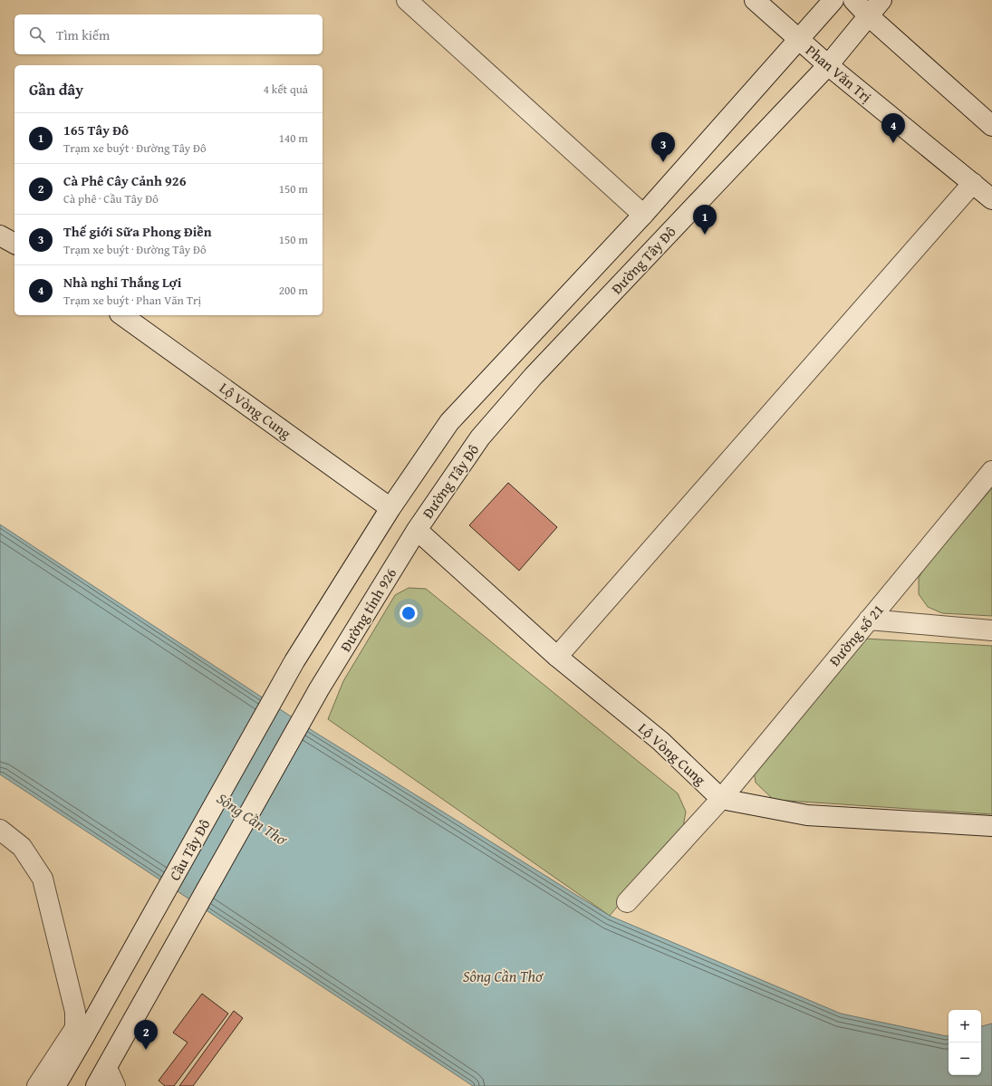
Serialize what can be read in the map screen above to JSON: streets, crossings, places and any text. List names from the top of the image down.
{
  "streets": {
    "main road": [
      "Phan Văn Trị",
      "Đường Tây Đô",
      "Lộ Vòng Cung",
      "Đường tỉnh 926",
      "Đường số 21",
      "Cầu Tây Đô"
    ]
  },
  "crossings": [
    ["Phan Văn Trị", "Đường Tây Đô"],
    ["Đường Tây Đô", "Lộ Vòng Cung"],
    ["Đường Tây Đô", "Đường tỉnh 926"],
    ["Lộ Vòng Cung", "Đường tỉnh 926"],
    ["Lộ Vòng Cung", "Đường số 21"],
    ["Lộ Vòng Cung", "Cầu Tây Đô"]
  ],
  "water": ["Sông Cần Thơ"],
  "page": {
    "search": "Tìm kiếm",
    "heading": ["Gần đây", "4 kết quả"],
    "list": [
      {
        "mark": "1",
        "name": "165 Tây Đô",
        "note": "Trạm xe buýt · Đường Tây Đô",
        "value": "140 m"
      },
      {
        "mark": "2",
        "name": "Cà Phê Cây Cảnh 926",
        "note": "Cà phê · Cầu Tây Đô",
        "value": "150 m"
      },
      {
        "mark": "3",
        "name": "Thế giới Sữa Phong Điền",
        "note": "Trạm xe buýt · Đường Tây Đô",
        "value": "150 m"
      },
      {
        "mark": "4",
        "name": "Nhà nghỉ Thắng Lợi",
        "note": "Trạm xe buýt · Phan Văn Trị",
        "value": "200 m"
      }
    ],
    "pins": [
      "4",
      "3",
      "1",
      "2"
    ],
    "map_buttons": ["+", "−"]
  }
}
